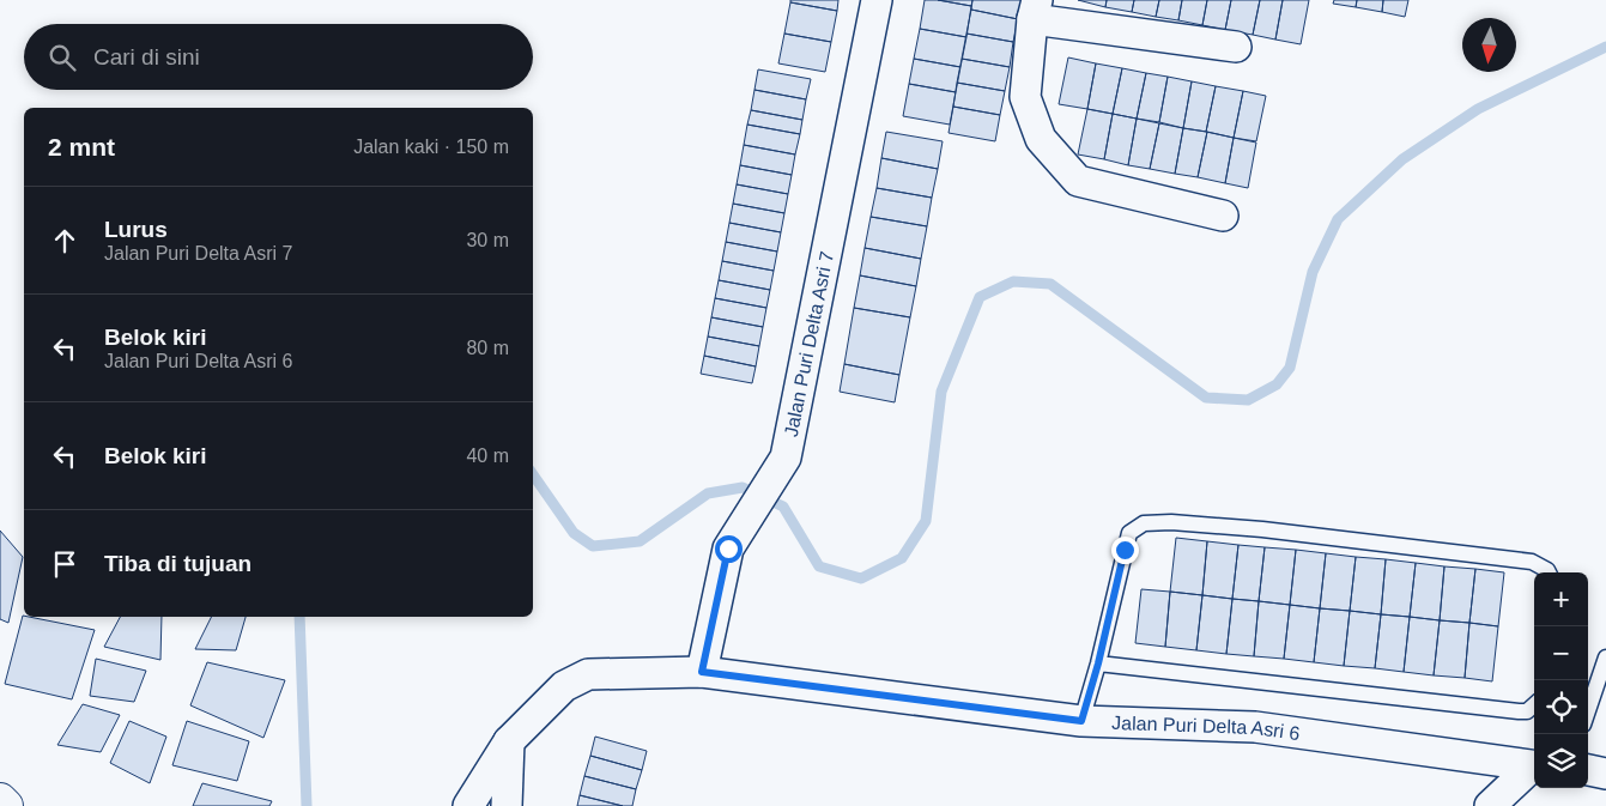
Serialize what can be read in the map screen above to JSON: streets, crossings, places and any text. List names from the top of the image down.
{
  "streets": {
    "street": ["Jalan Puri Delta Asri 7", "Jalan Puri Delta Asri 6"]
  },
  "crossings": [
    ["Jalan Puri Delta Asri 7", "Jalan Puri Delta Asri 6"]
  ],
  "north": "bottom",
  "page": {
    "search": "Cari di sini",
    "heading": ["2 mnt", "Jalan kaki · 150 m"],
    "list": [
      ["Lurus", "Jalan Puri Delta Asri 7", "30 m"],
      ["Belok kiri", "Jalan Puri Delta Asri 6", "80 m"],
      ["Belok kiri", "40 m"],
      "Tiba di tujuan"
    ],
    "map_buttons": ["+", "−"]
  }
}
